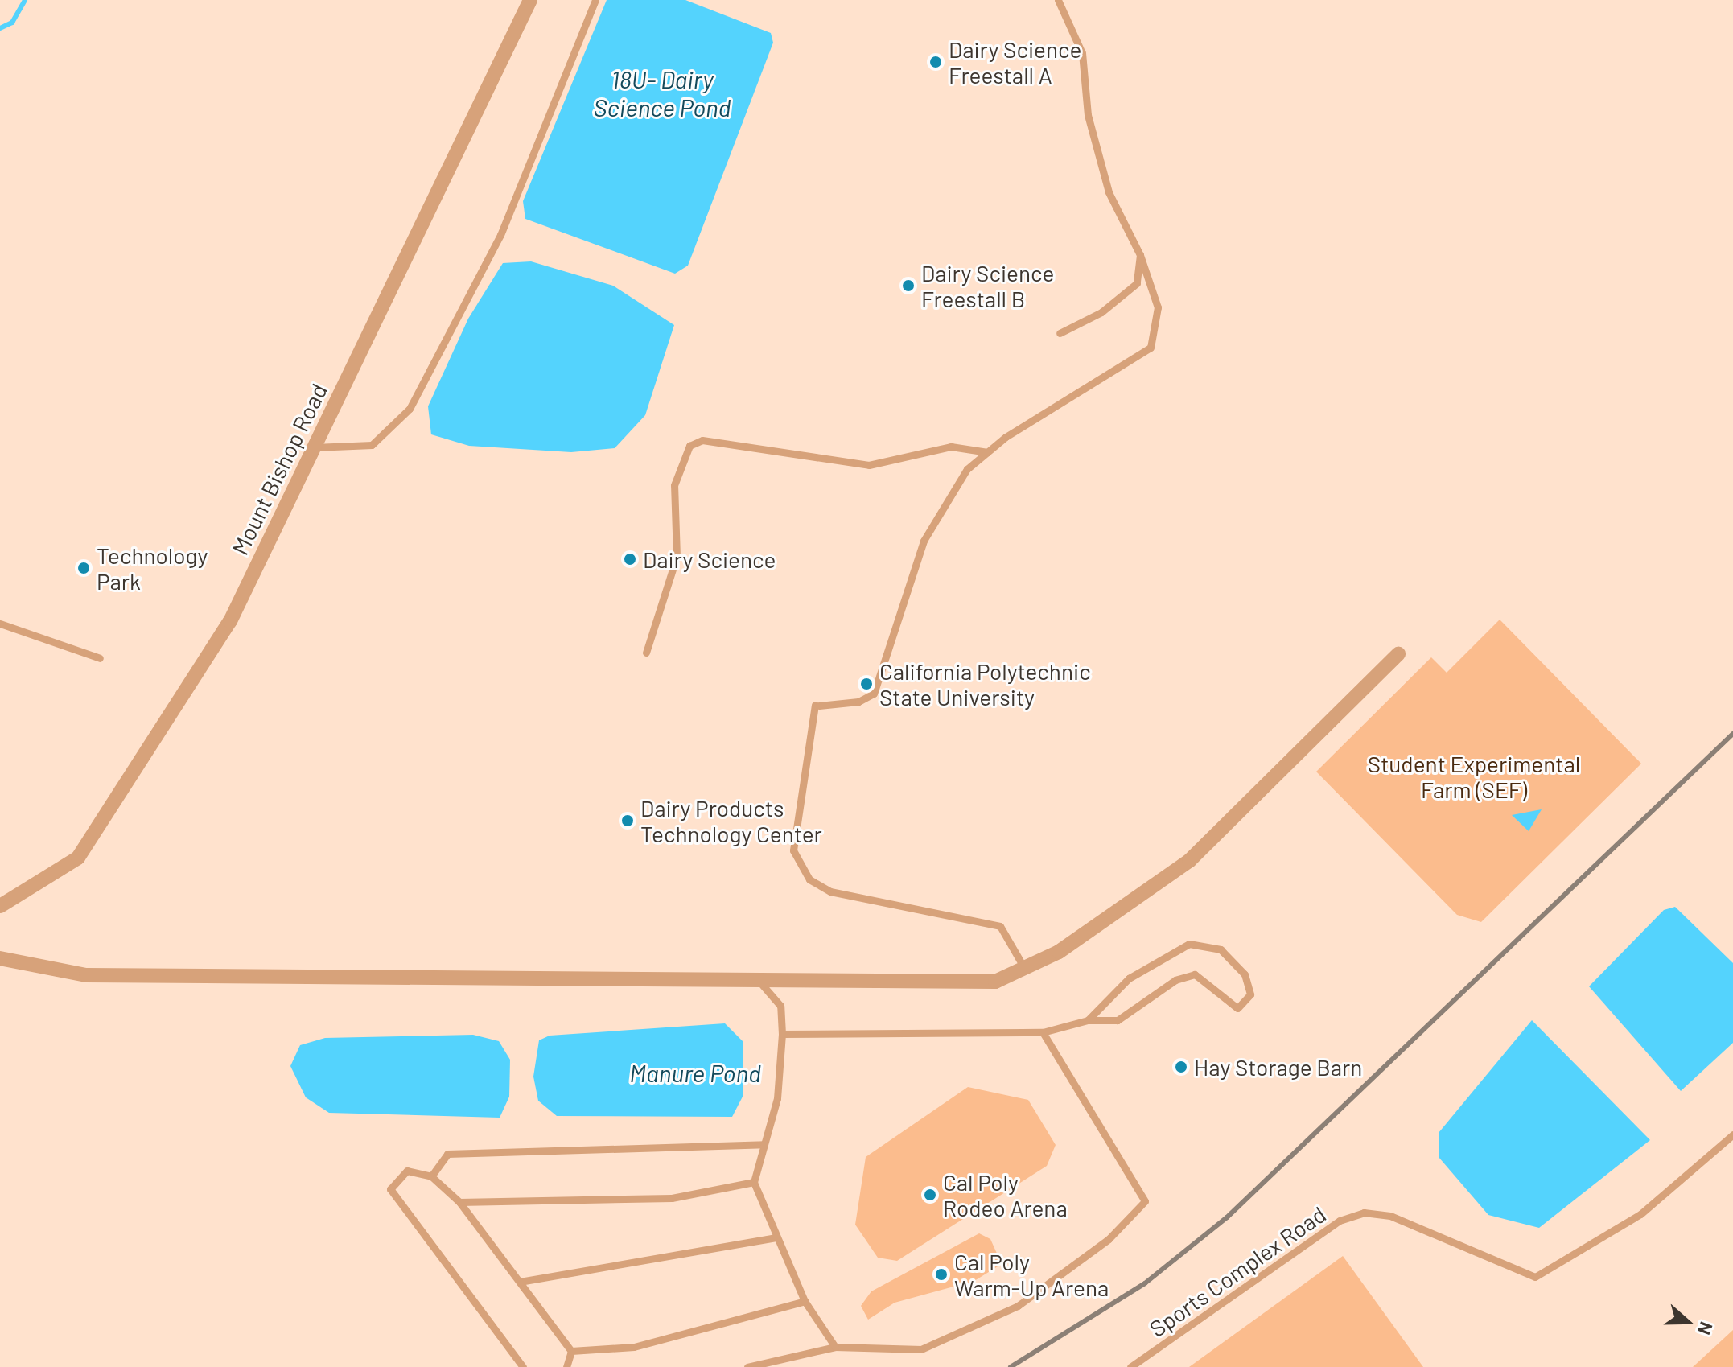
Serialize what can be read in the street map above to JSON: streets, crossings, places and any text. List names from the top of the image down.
{
  "streets": {
    "street": ["Mount Bishop Road"],
    "lane": ["Sports Complex Road"]
  },
  "water": ["18U- Dairy Science Pond", "Manure Pond"],
  "parks": ["Student Experimental Farm (SEF)"],
  "places": [
    "Dairy Science Freestall A",
    "Dairy Science Freestall B",
    "Dairy Science",
    "Technology Park",
    "California Polytechnic State University",
    "Dairy Products Technology Center",
    "Hay Storage Barn",
    "Cal Poly Rodeo Arena",
    "Cal Poly Warm-Up Arena"
  ],
  "north": "right"
}
